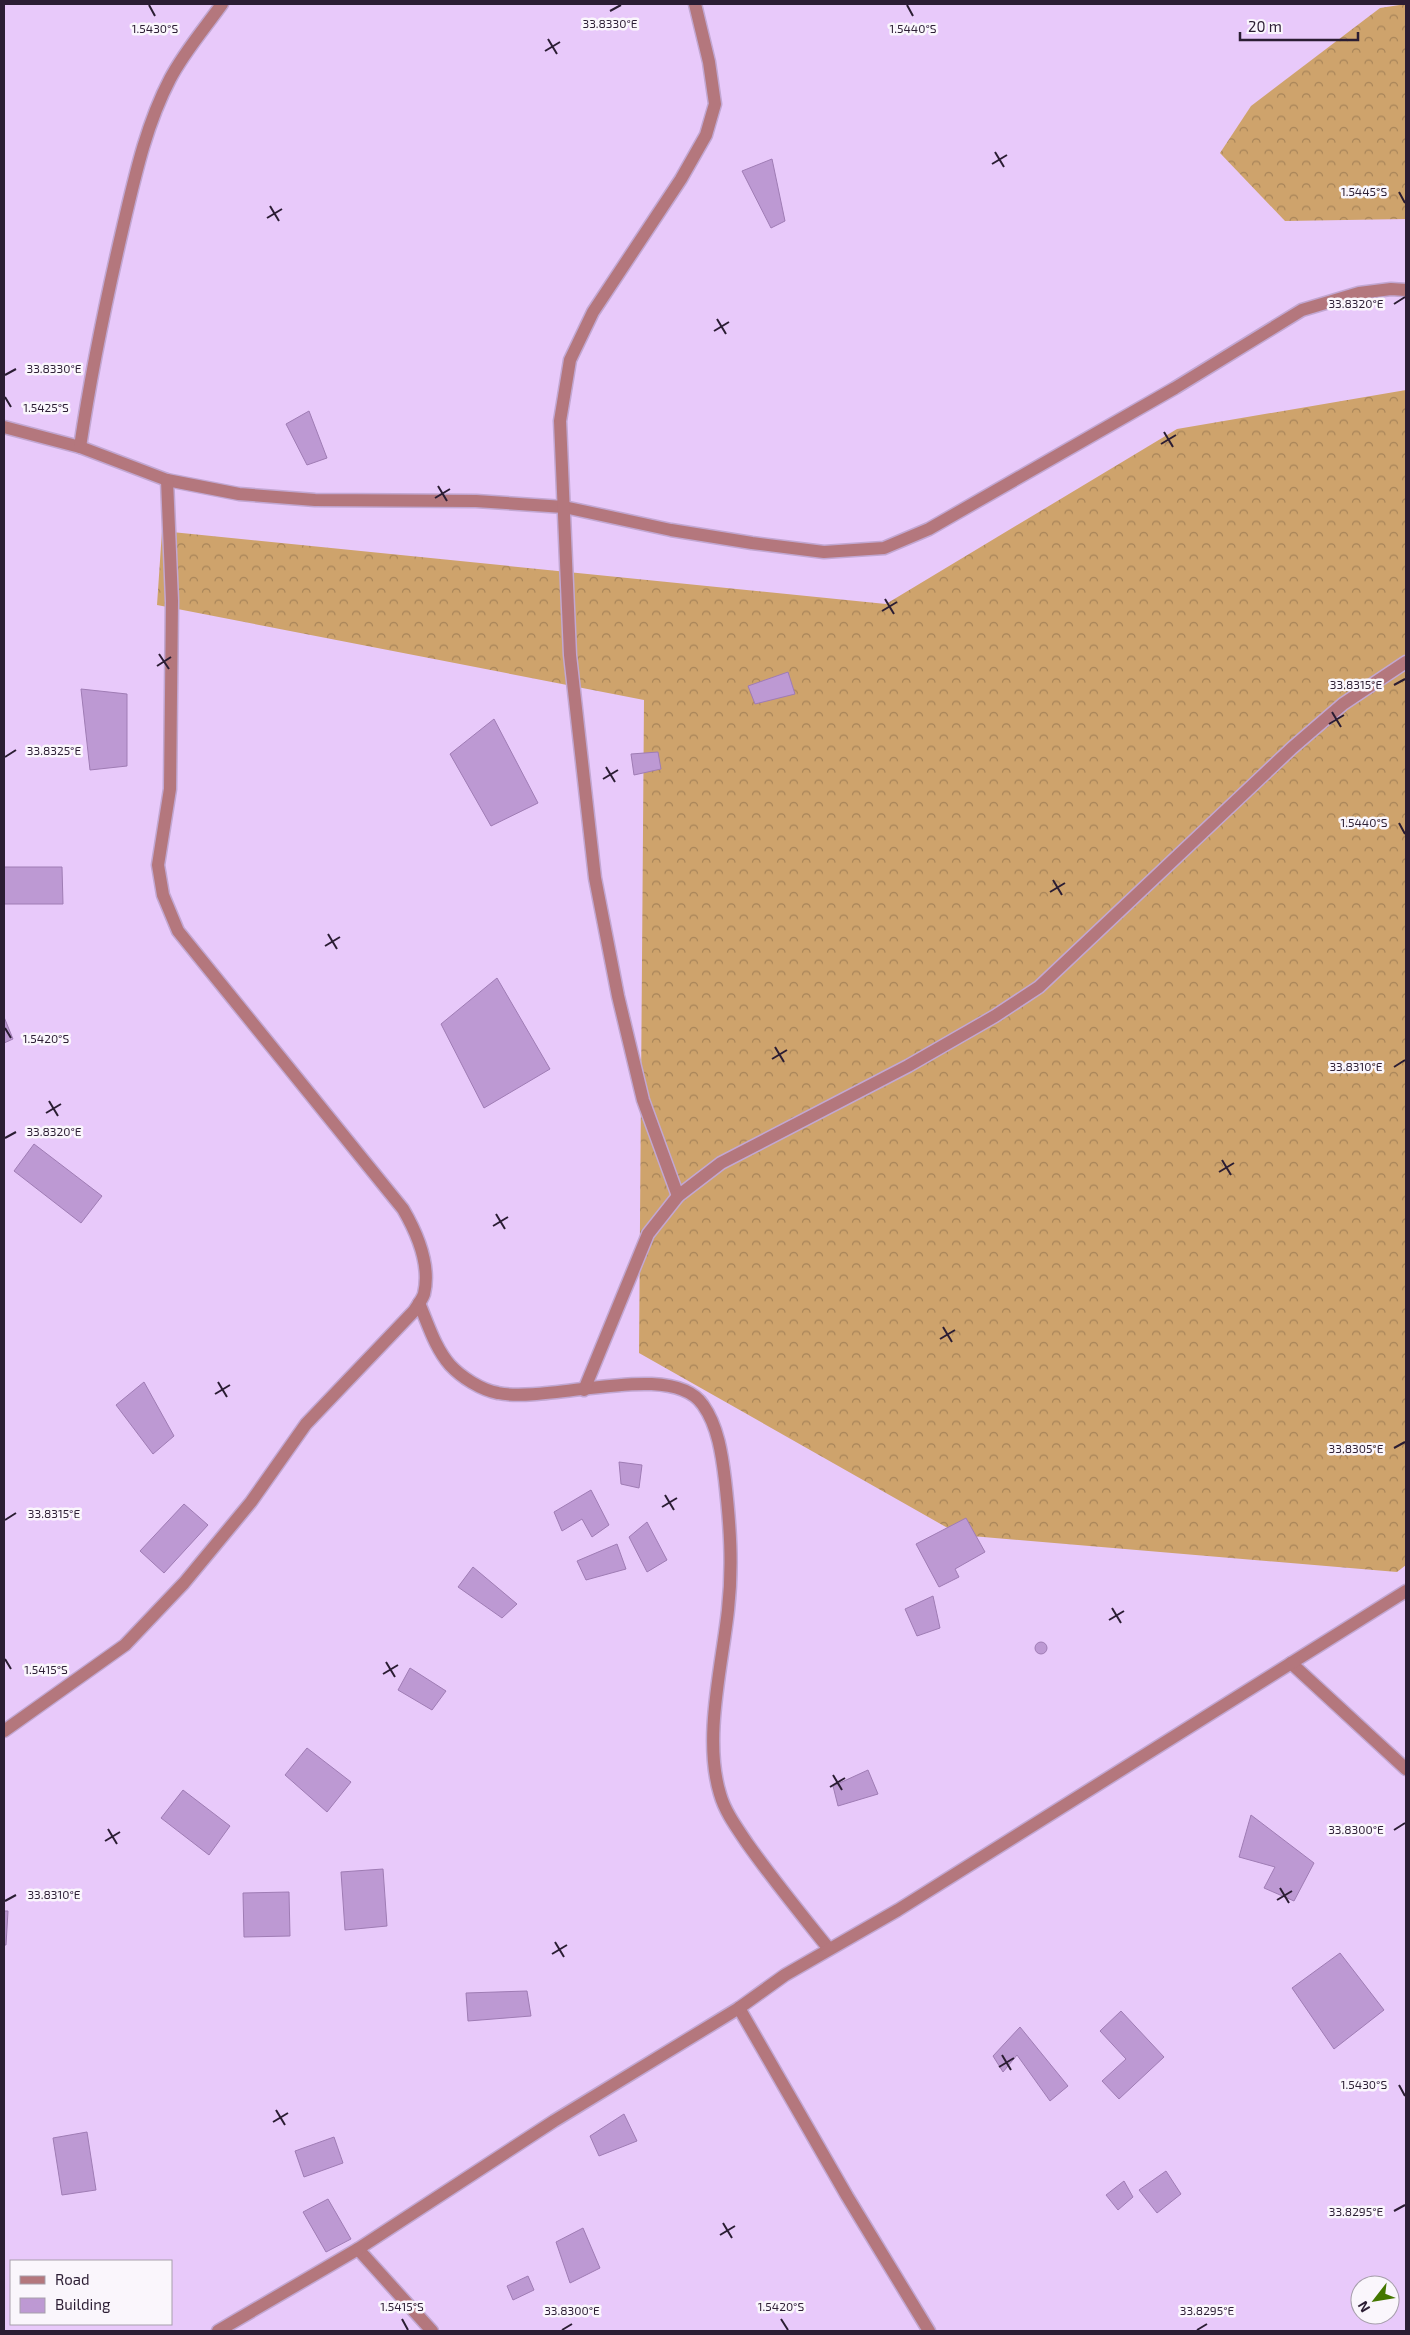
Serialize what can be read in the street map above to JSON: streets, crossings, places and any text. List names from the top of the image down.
{
  "legend": ["Road", "Building"],
  "scale_bar": "20 m",
  "north": "bottom left",
  "coordinates": [
    "33.8330°E",
    "1.5430°S",
    "1.5440°S",
    "1.5445°S",
    "33.8320°E",
    "1.5425°S",
    "33.8315°E",
    "33.8325°E",
    "1.5420°S",
    "33.8310°E",
    "33.8305°E",
    "1.5415°S",
    "33.8300°E",
    "33.8295°E"
  ]
}
